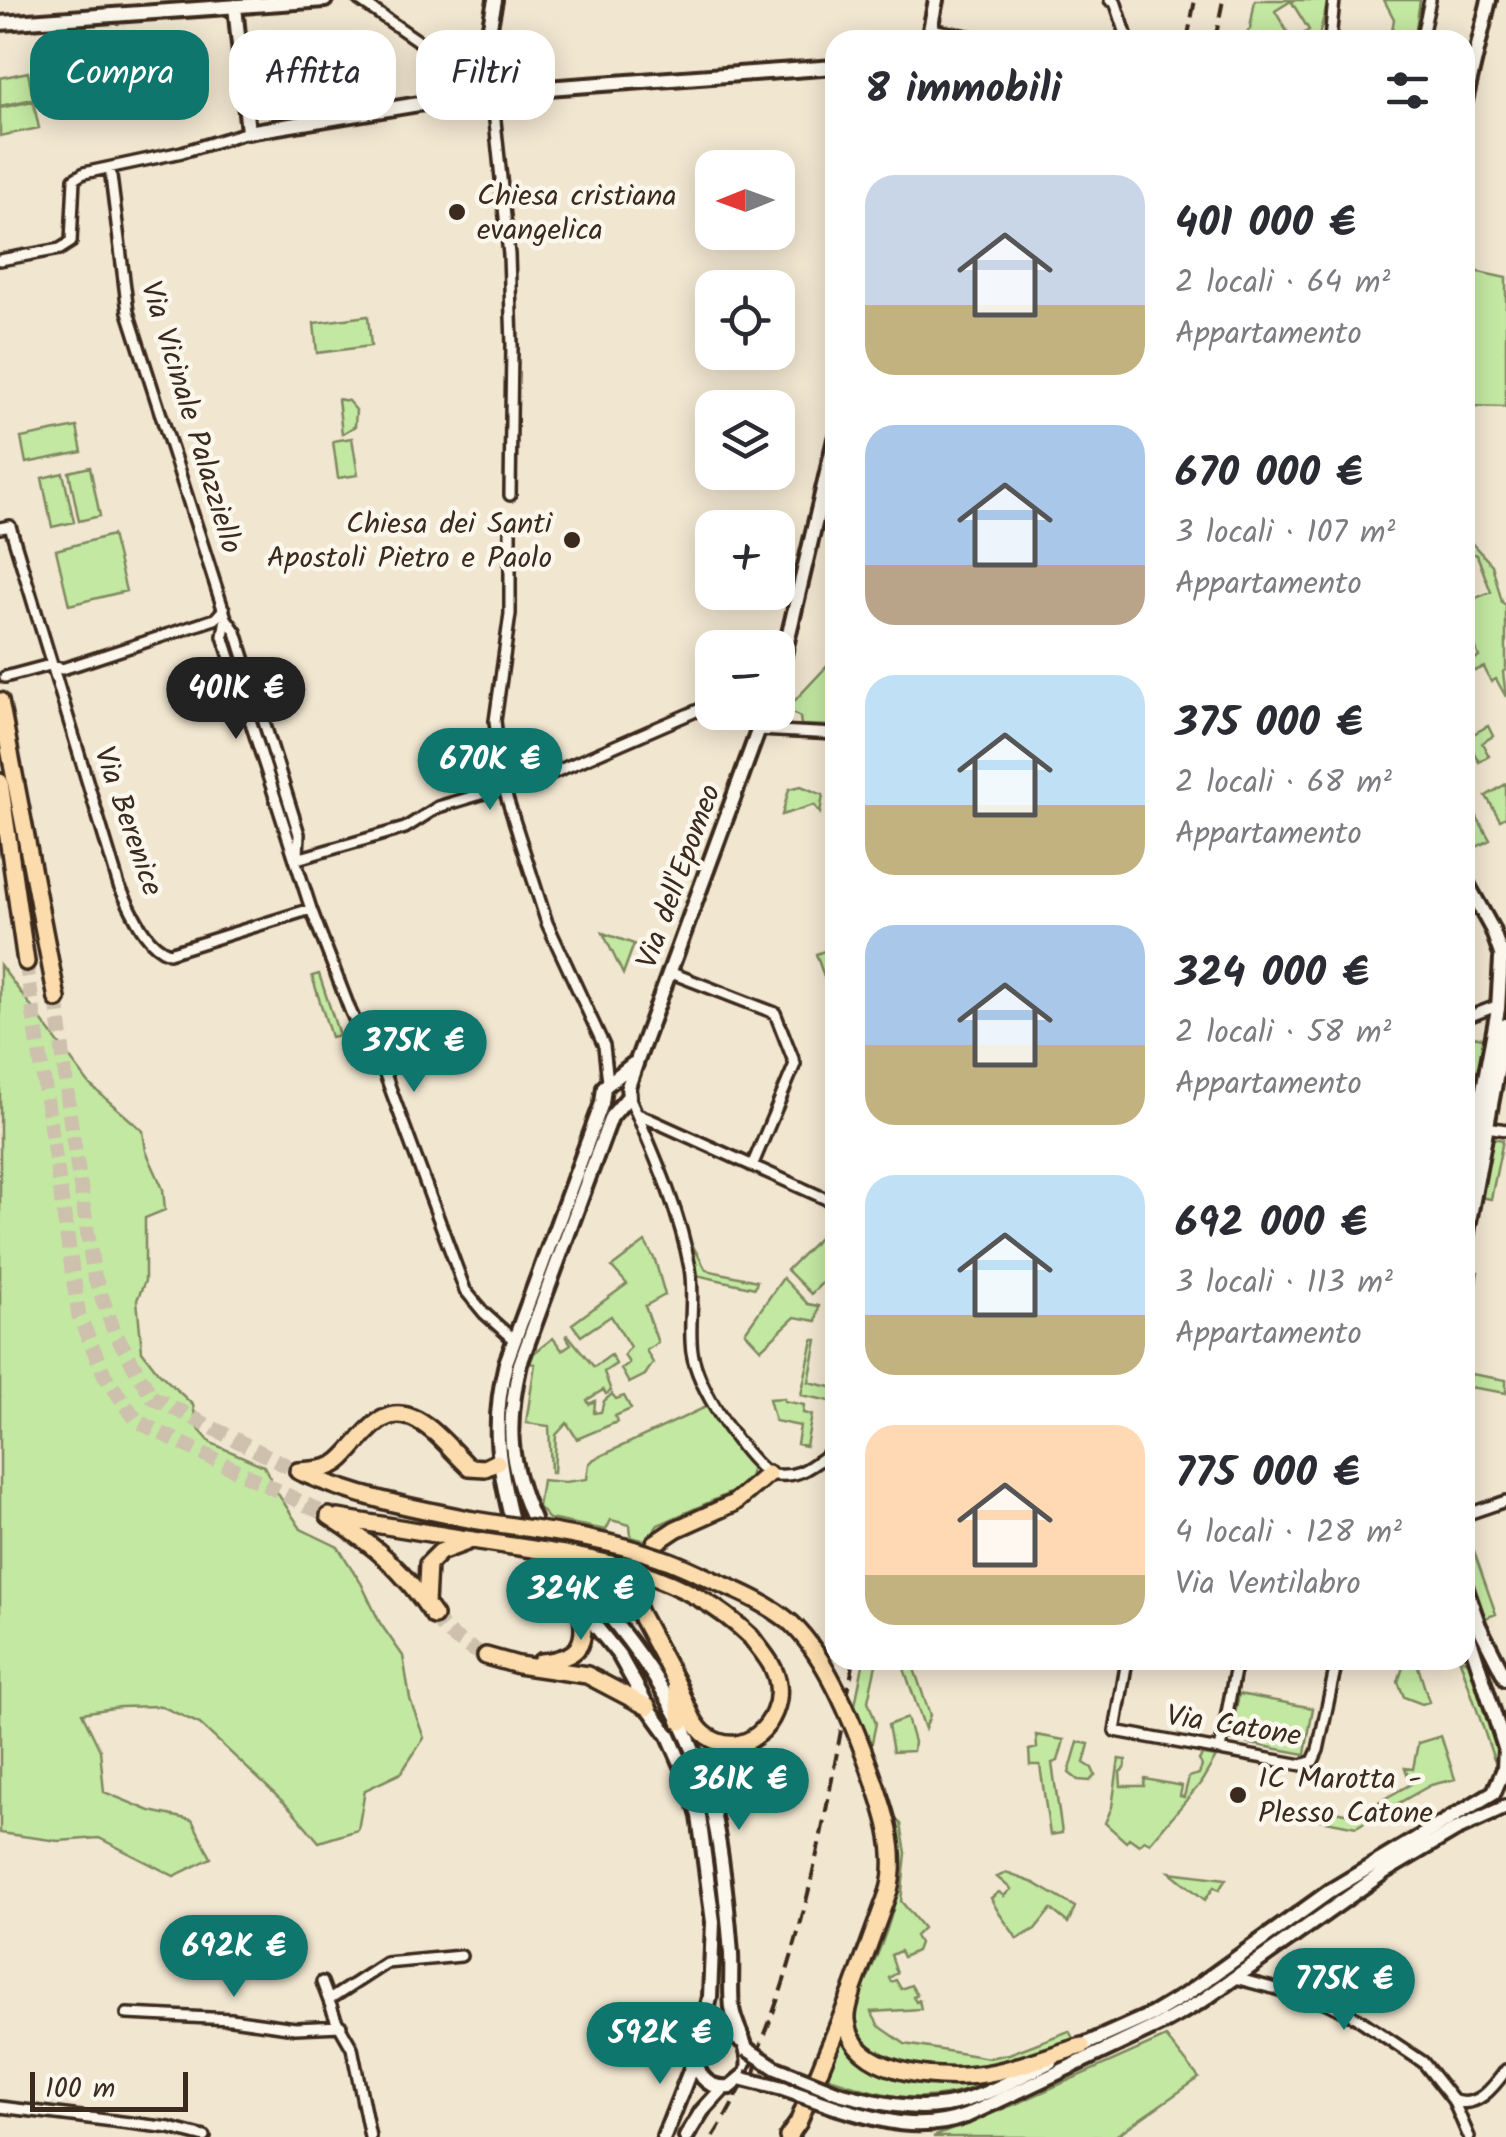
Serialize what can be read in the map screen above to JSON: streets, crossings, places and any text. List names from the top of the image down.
{
  "streets": {
    "street": [
      "Via Vicinale Palazziello",
      "Via Berenice",
      "Via dell'Epomeo",
      "Via Catone"
    ]
  },
  "crossings": [
    ["Via Vicinale Palazziello", "Via Berenice"]
  ],
  "places": ["Chiesa cristiana evangelica", "Chiesa dei Santi Apostoli Pietro e Paolo", "IC Marotta - Plesso Catone"],
  "scale_bar": "100 m",
  "north": "left",
  "page": {
    "chip": ["Compra", "Affitta", "Filtri"],
    "heading": "8 immobili",
    "map_buttons": ["+", "−"],
    "list": [
      {
        "name": "401 000 €",
        "note": "2 locali · 64 m² · Appartamento"
      },
      {
        "name": "670 000 €",
        "note": "3 locali · 107 m² · Appartamento"
      },
      {
        "name": "375 000 €",
        "note": "2 locali · 68 m² · Appartamento"
      },
      {
        "name": "324 000 €",
        "note": "2 locali · 58 m² · Appartamento"
      },
      {
        "name": "692 000 €",
        "note": "3 locali · 113 m² · Appartamento"
      },
      {
        "name": "775 000 €",
        "note": "4 locali · 128 m² · Via Ventilabro"
      }
    ],
    "price": [
      "401K €",
      "670K €",
      "375K €",
      "324K €",
      "361K €",
      "692K €",
      "775K €",
      "592K €"
    ],
    "scale": "100 m"
  }
}
